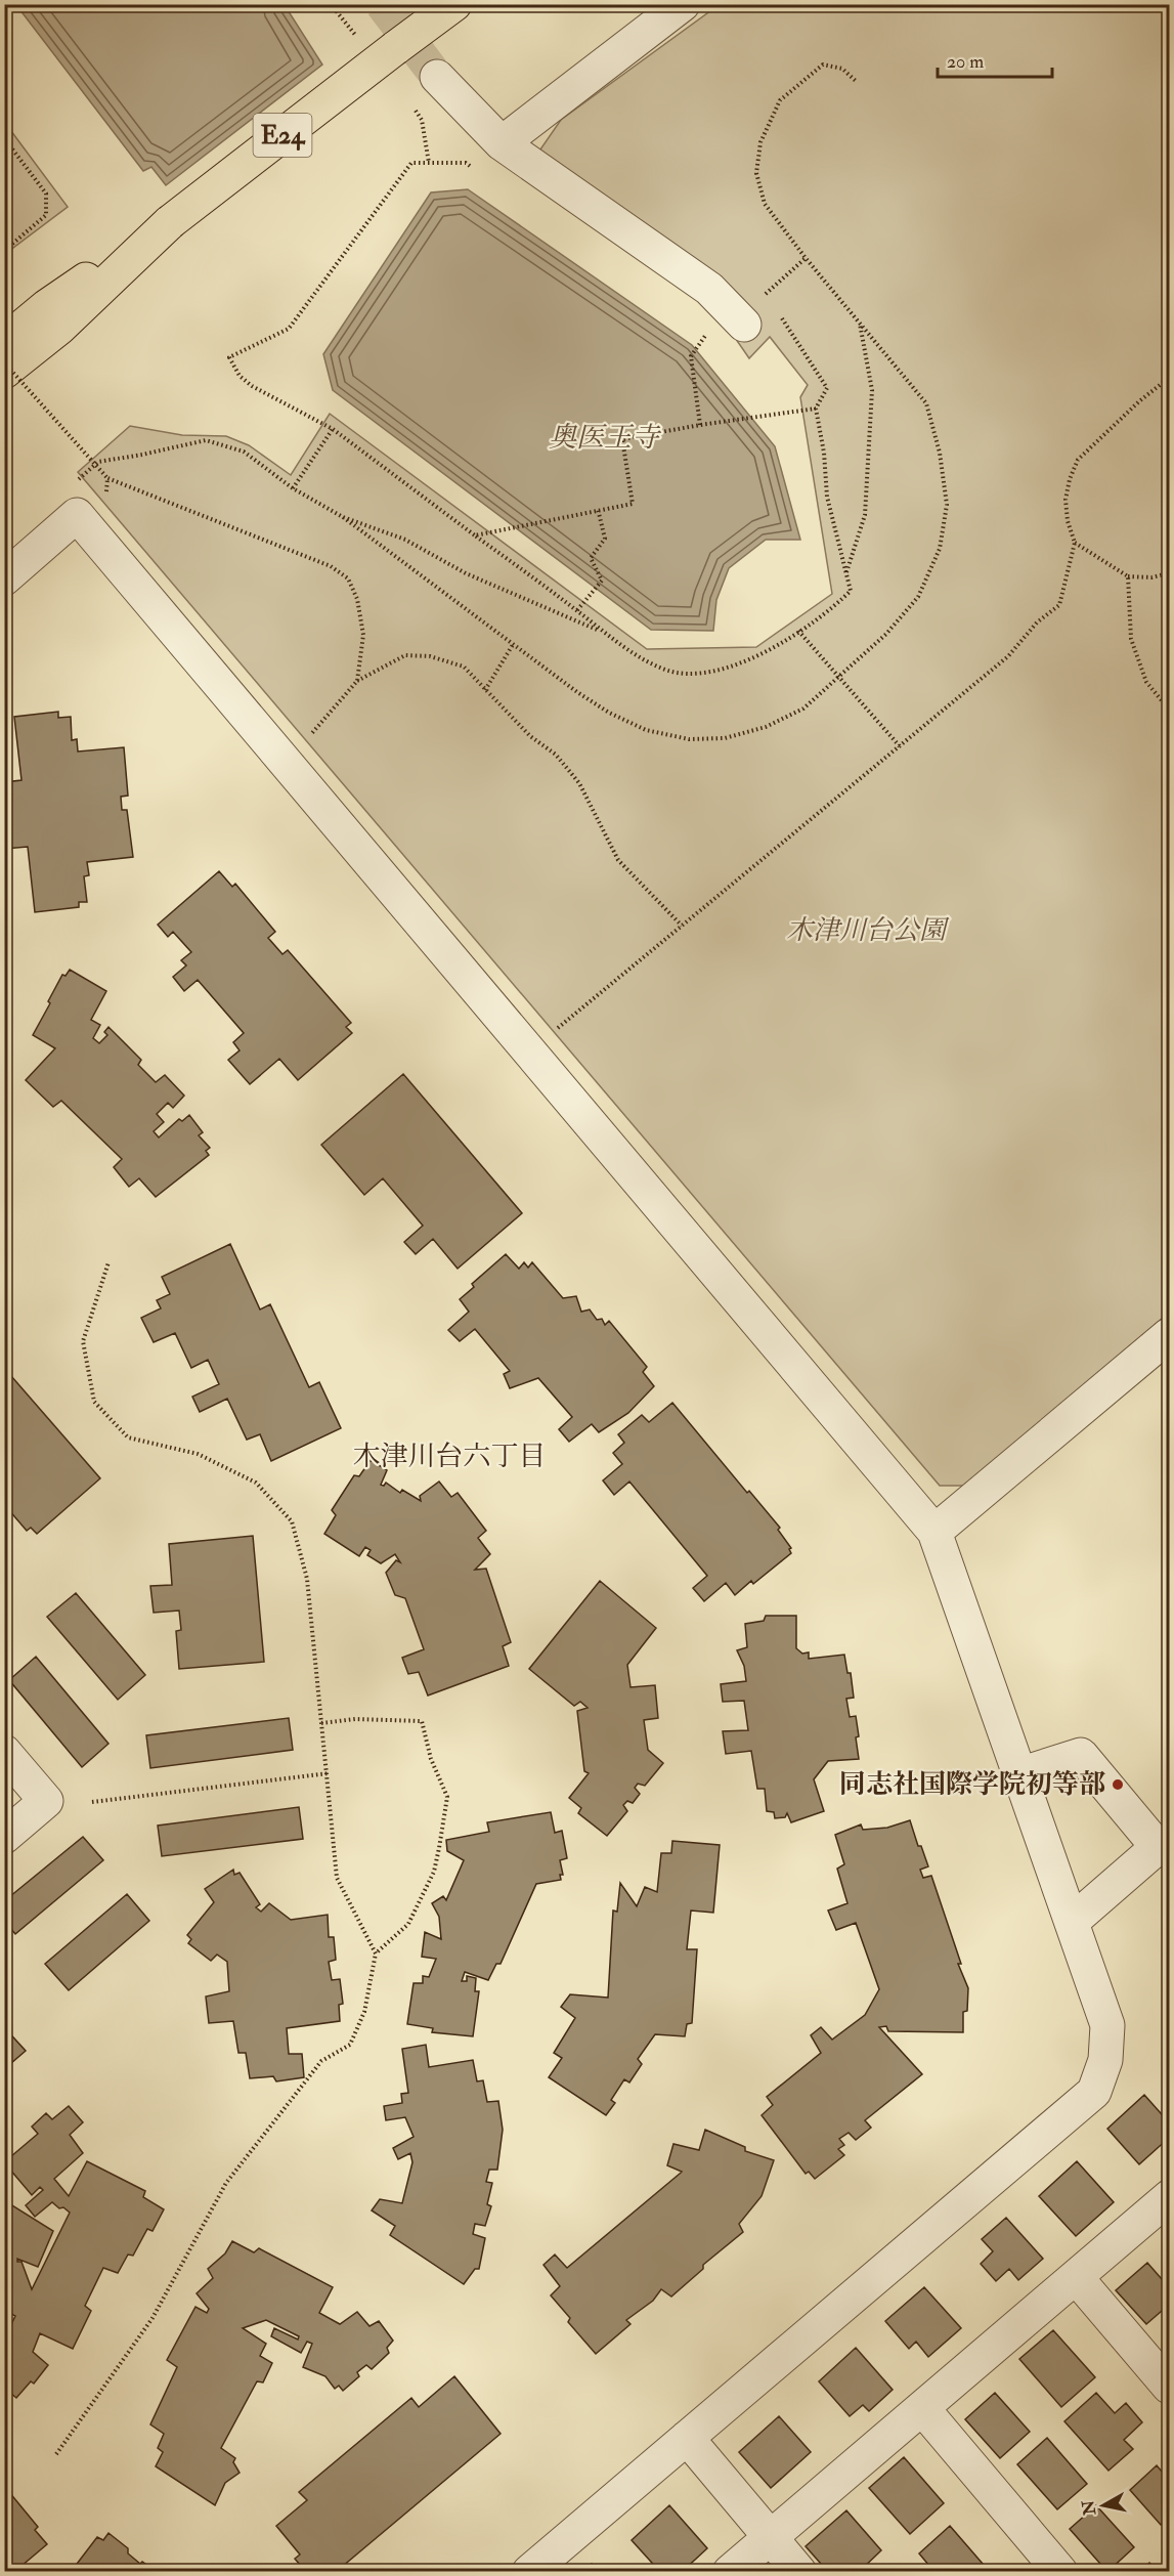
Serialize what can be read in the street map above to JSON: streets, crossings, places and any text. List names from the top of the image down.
{
  "streets": {
    "highway": ["E24"]
  },
  "districts": ["木津川台六丁目"],
  "water": ["奥医王寺"],
  "parks": ["木津川台公園"],
  "places": ["同志社国際学院初等部"],
  "scale_bar": "20 m",
  "north": "left"
}
